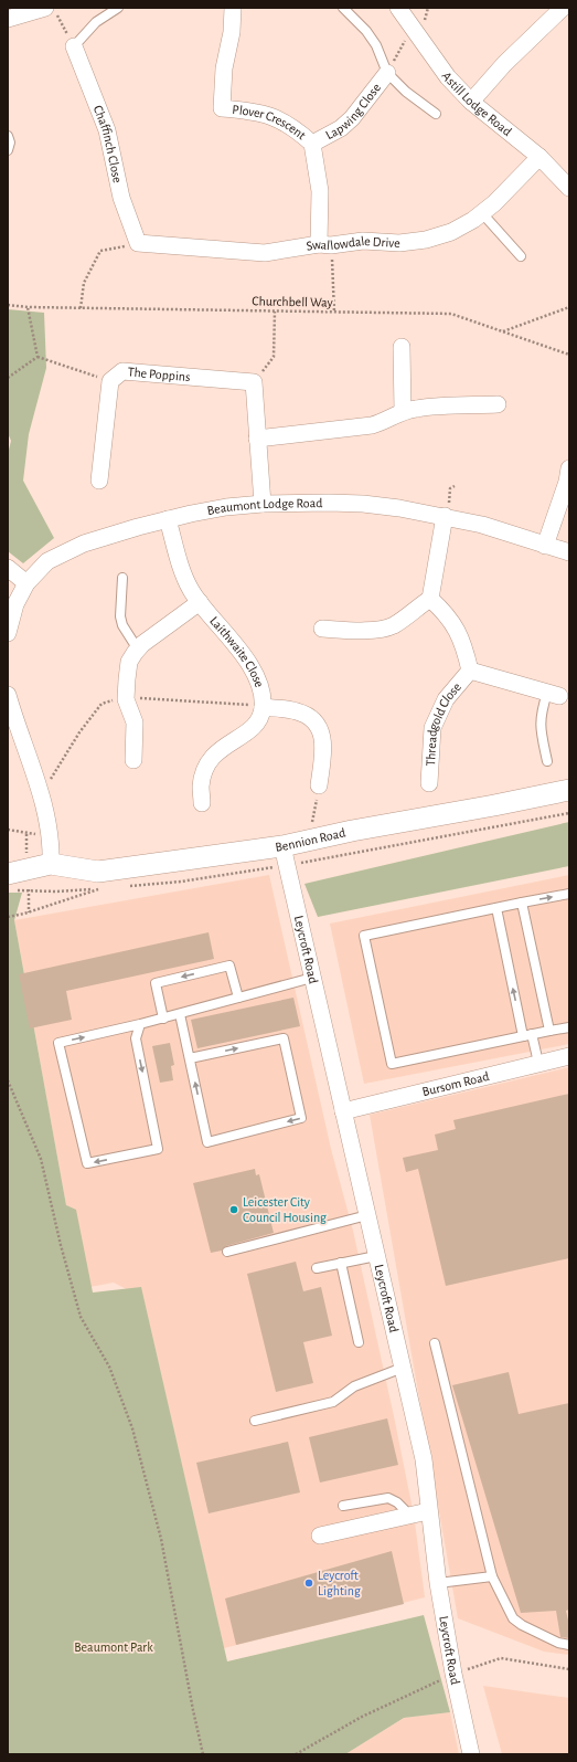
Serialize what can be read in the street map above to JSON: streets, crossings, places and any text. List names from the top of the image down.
{
  "streets": {
    "street": [
      "Astill Lodge Road",
      "Lapwing Close",
      "Plover Crescent",
      "Chaffinch Close",
      "Swallowdale Drive",
      "The Poppins",
      "Beaumont Lodge Road",
      "Laithwaite Close",
      "Threadgold Close",
      "Bennion Road",
      "Leycroft Road",
      "Bursom Road"
    ],
    "path": ["Churchbell Way"]
  },
  "crossings": [
    ["Astill Lodge Road", "Swallowdale Drive"],
    ["Lapwing Close", "Plover Crescent"],
    ["Plover Crescent", "Swallowdale Drive"],
    ["Chaffinch Close", "Swallowdale Drive"],
    ["Beaumont Lodge Road", "Laithwaite Close"],
    ["Bennion Road", "Leycroft Road"],
    ["Leycroft Road", "Bursom Road"]
  ],
  "parks": ["Beaumont Park"],
  "places": ["Leicester City Council Housing", "Leycroft Lighting"]
}
